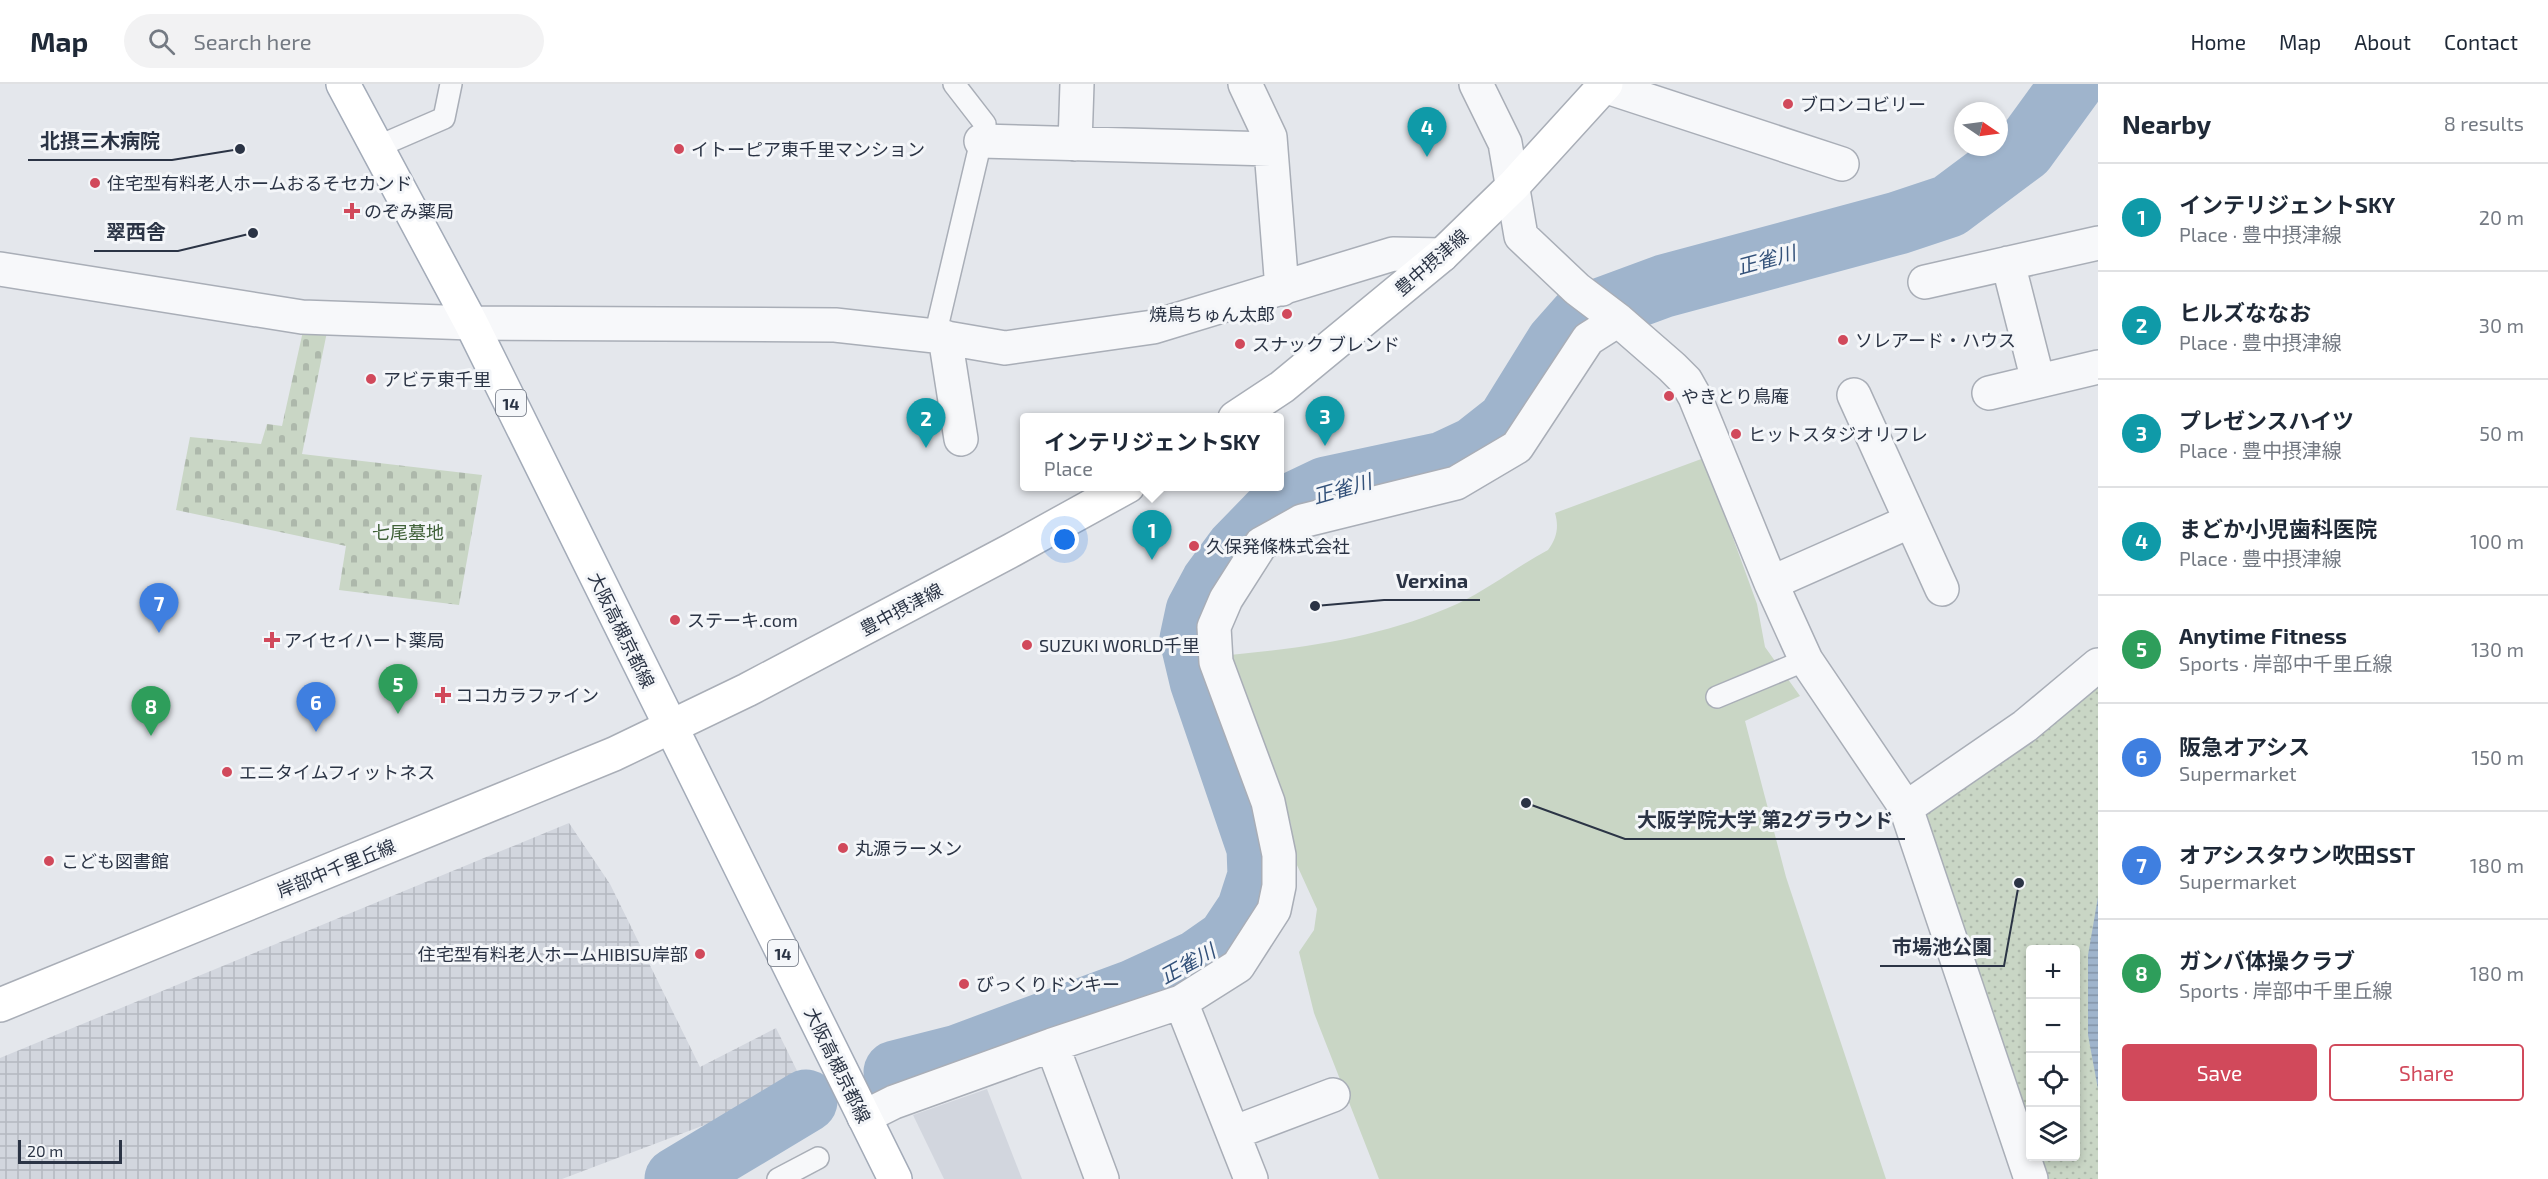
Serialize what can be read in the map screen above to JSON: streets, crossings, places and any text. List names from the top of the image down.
{
  "streets": {
    "main road": [
      "豊中摂津線",
      "14",
      "大阪高槻京都線",
      "岸部中千里丘線"
    ]
  },
  "crossings": [
    ["豊中摂津線", "大阪高槻京都線"],
    ["豊中摂津線", "岸部中千里丘線"],
    ["大阪高槻京都線", "岸部中千里丘線"]
  ],
  "water": ["正雀川"],
  "parks": ["七尾墓地"],
  "places": {
    "other": [
      "ブロンコビリー",
      "北摂三木病院",
      "イトーピア東千里マンション",
      "住宅型有料老人ホームおるそセカンド",
      "翠西舎",
      "焼鳥ちゅん太郎",
      "ソレアード・ハウス",
      "スナック ブレンド",
      "アビテ東千里",
      "やきとり鳥庵",
      "ヒットスタジオリフレ",
      "久保発條株式会社",
      "Verxina",
      "ステーキ.com",
      "SUZUKI WORLD千里",
      "エニタイムフィットネス",
      "大阪学院大学 第2グラウンド",
      "丸源ラーメン",
      "こども図書館",
      "市場池公園",
      "住宅型有料老人ホームHIBISU岸部",
      "びっくりドンキー"
    ],
    "health": ["のぞみ薬局", "アイセイハート薬局", "ココカラファイン"]
  },
  "scale_bar": "20 m",
  "north": "right",
  "page": {
    "header": "Map",
    "search": "Search here",
    "nav": [
      "Home",
      "Map",
      "About",
      "Contact"
    ],
    "heading": ["Nearby", "8 results"],
    "pins": [
      "4",
      "3",
      "2",
      "1",
      "7",
      "5",
      "6",
      "8"
    ],
    "list": [
      {
        "mark": "1",
        "name": "インテリジェントSKY",
        "note": "Place · 豊中摂津線",
        "value": "20 m"
      },
      {
        "mark": "2",
        "name": "ヒルズななお",
        "note": "Place · 豊中摂津線",
        "value": "30 m"
      },
      {
        "mark": "3",
        "name": "プレゼンスハイツ",
        "note": "Place · 豊中摂津線",
        "value": "50 m"
      },
      {
        "mark": "4",
        "name": "まどか小児歯科医院",
        "note": "Place · 豊中摂津線",
        "value": "100 m"
      },
      {
        "mark": "5",
        "name": "Anytime Fitness",
        "note": "Sports · 岸部中千里丘線",
        "value": "130 m"
      },
      {
        "mark": "6",
        "name": "阪急オアシス",
        "note": "Supermarket",
        "value": "150 m"
      },
      {
        "mark": "7",
        "name": "オアシスタウン吹田SST",
        "note": "Supermarket",
        "value": "180 m"
      },
      {
        "mark": "8",
        "name": "ガンバ体操クラブ",
        "note": "Sports · 岸部中千里丘線",
        "value": "180 m"
      }
    ],
    "popup": ["インテリジェントSKY", "Place"],
    "map_buttons": ["+", "−"],
    "buttons": ["Save", "Share"],
    "scale": "20 m"
  }
}
